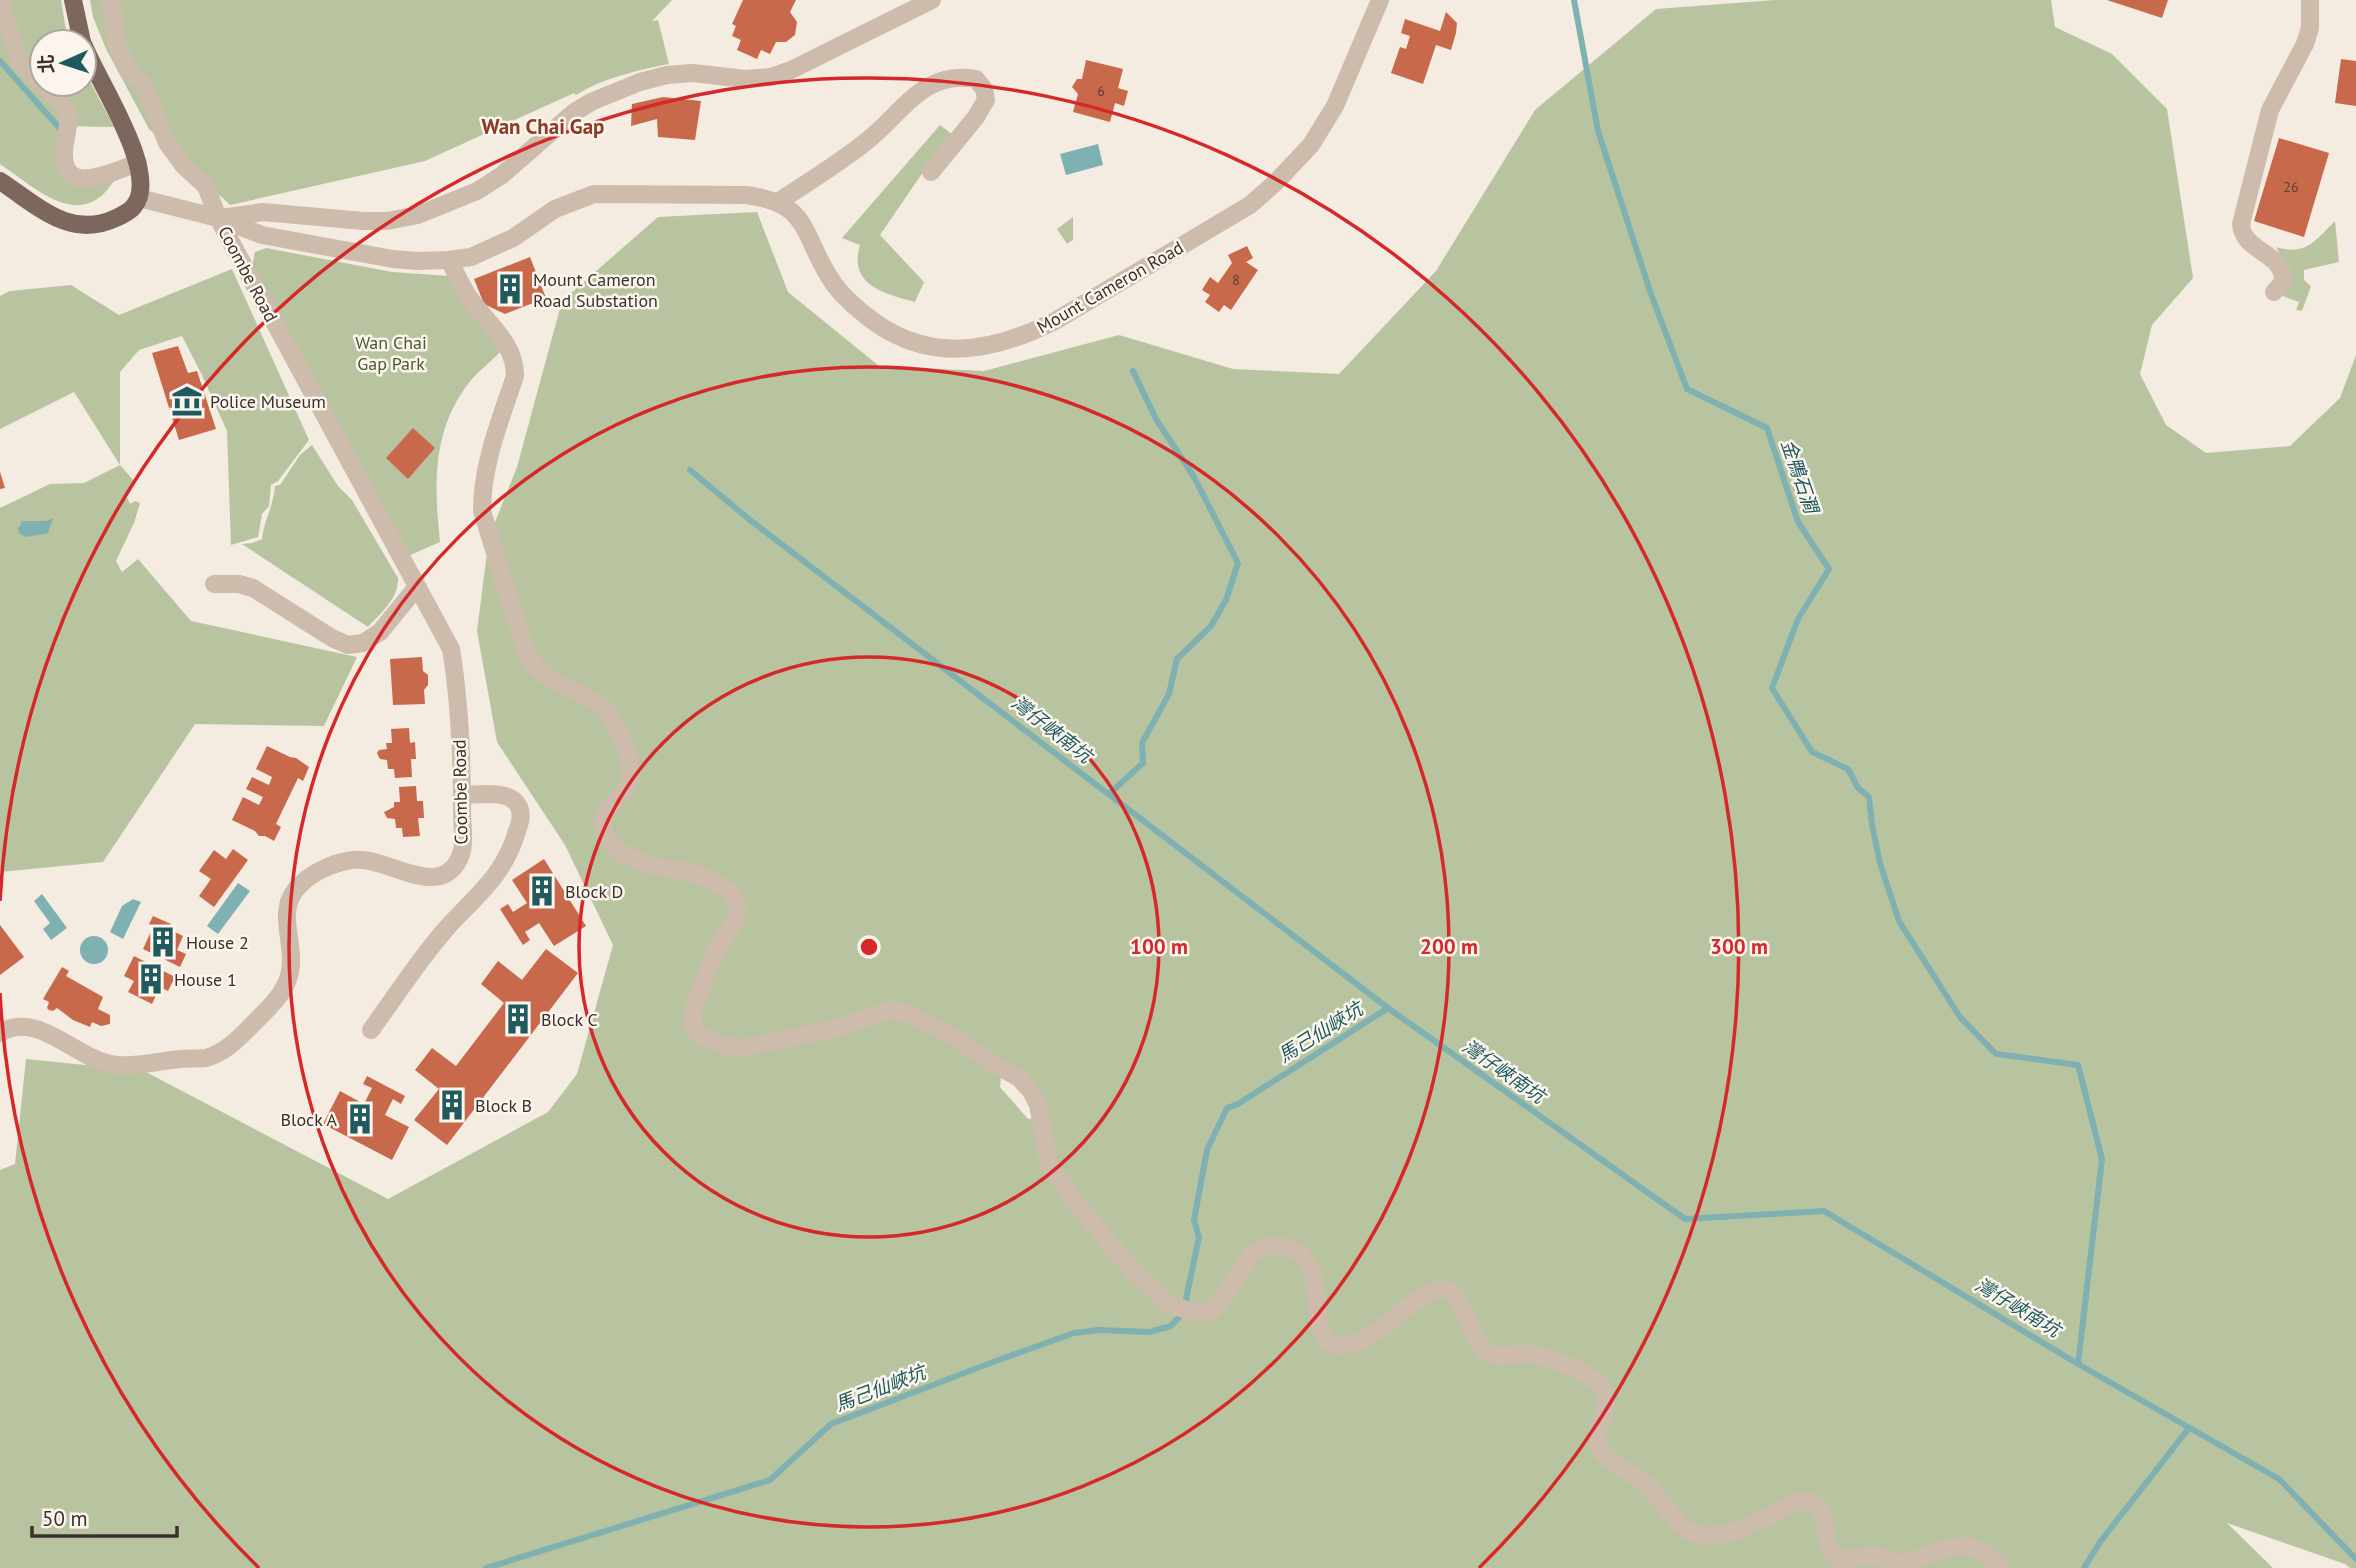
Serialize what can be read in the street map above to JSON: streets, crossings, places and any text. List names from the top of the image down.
{
  "streets": {
    "street": ["Coombe Road", "Mount Cameron Road"]
  },
  "districts": ["Wan Chai Gap"],
  "water": ["金鴨石澗", "灣仔峽南坑", "馬己仙峽坑"],
  "parks": ["Wan Chai Gap Park"],
  "places": {
    "building": [
      "Mount Cameron Road Substation",
      "Block D",
      "House 2",
      "House 1",
      "Block C",
      "Block B",
      "Block A"
    ],
    "museum": ["Police Museum"]
  },
  "house_numbers": ["6", "26", "8"],
  "scale_bar": "50 m",
  "north": "left",
  "rings": ["100 m", "200 m", "300 m"]
}
